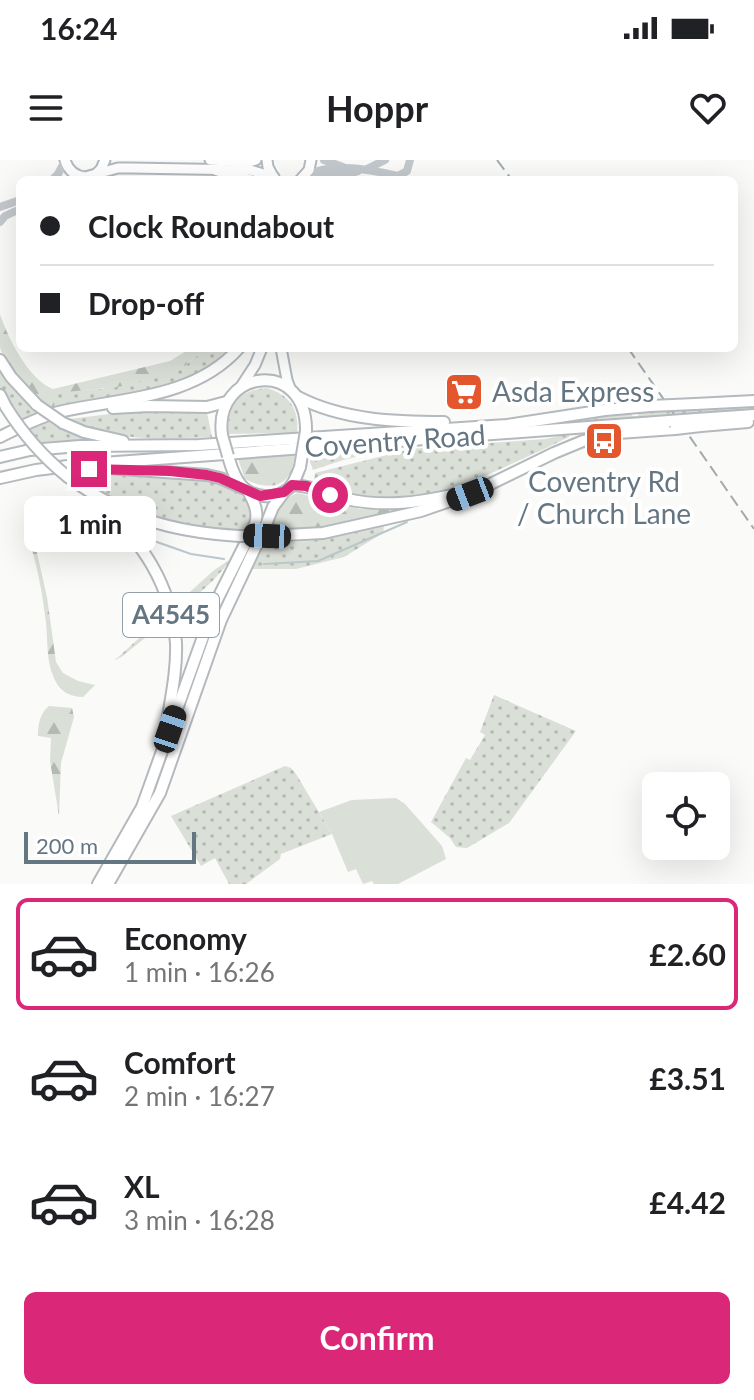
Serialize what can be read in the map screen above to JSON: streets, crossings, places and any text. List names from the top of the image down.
{
  "streets": {
    "highway": ["Coventry Road", "A4545"]
  },
  "places": {
    "supermarket": ["Asda Express"],
    "bus stop": ["Coventry Rd / Church Lane"]
  },
  "scale_bar": "200 m",
  "page": {
    "status": "16:24",
    "header": "Hoppr",
    "banner": ["Clock Roundabout", "Drop-off"],
    "bubble": "1 min",
    "scale": "200 m",
    "list": [
      {
        "name": "Economy",
        "note": "1 min · 16:26",
        "value": "£2.60"
      },
      {
        "name": "Comfort",
        "note": "2 min · 16:27",
        "value": "£3.51"
      },
      {
        "name": "XL",
        "note": "3 min · 16:28",
        "value": "£4.42"
      }
    ],
    "buttons": "Confirm"
  }
}
